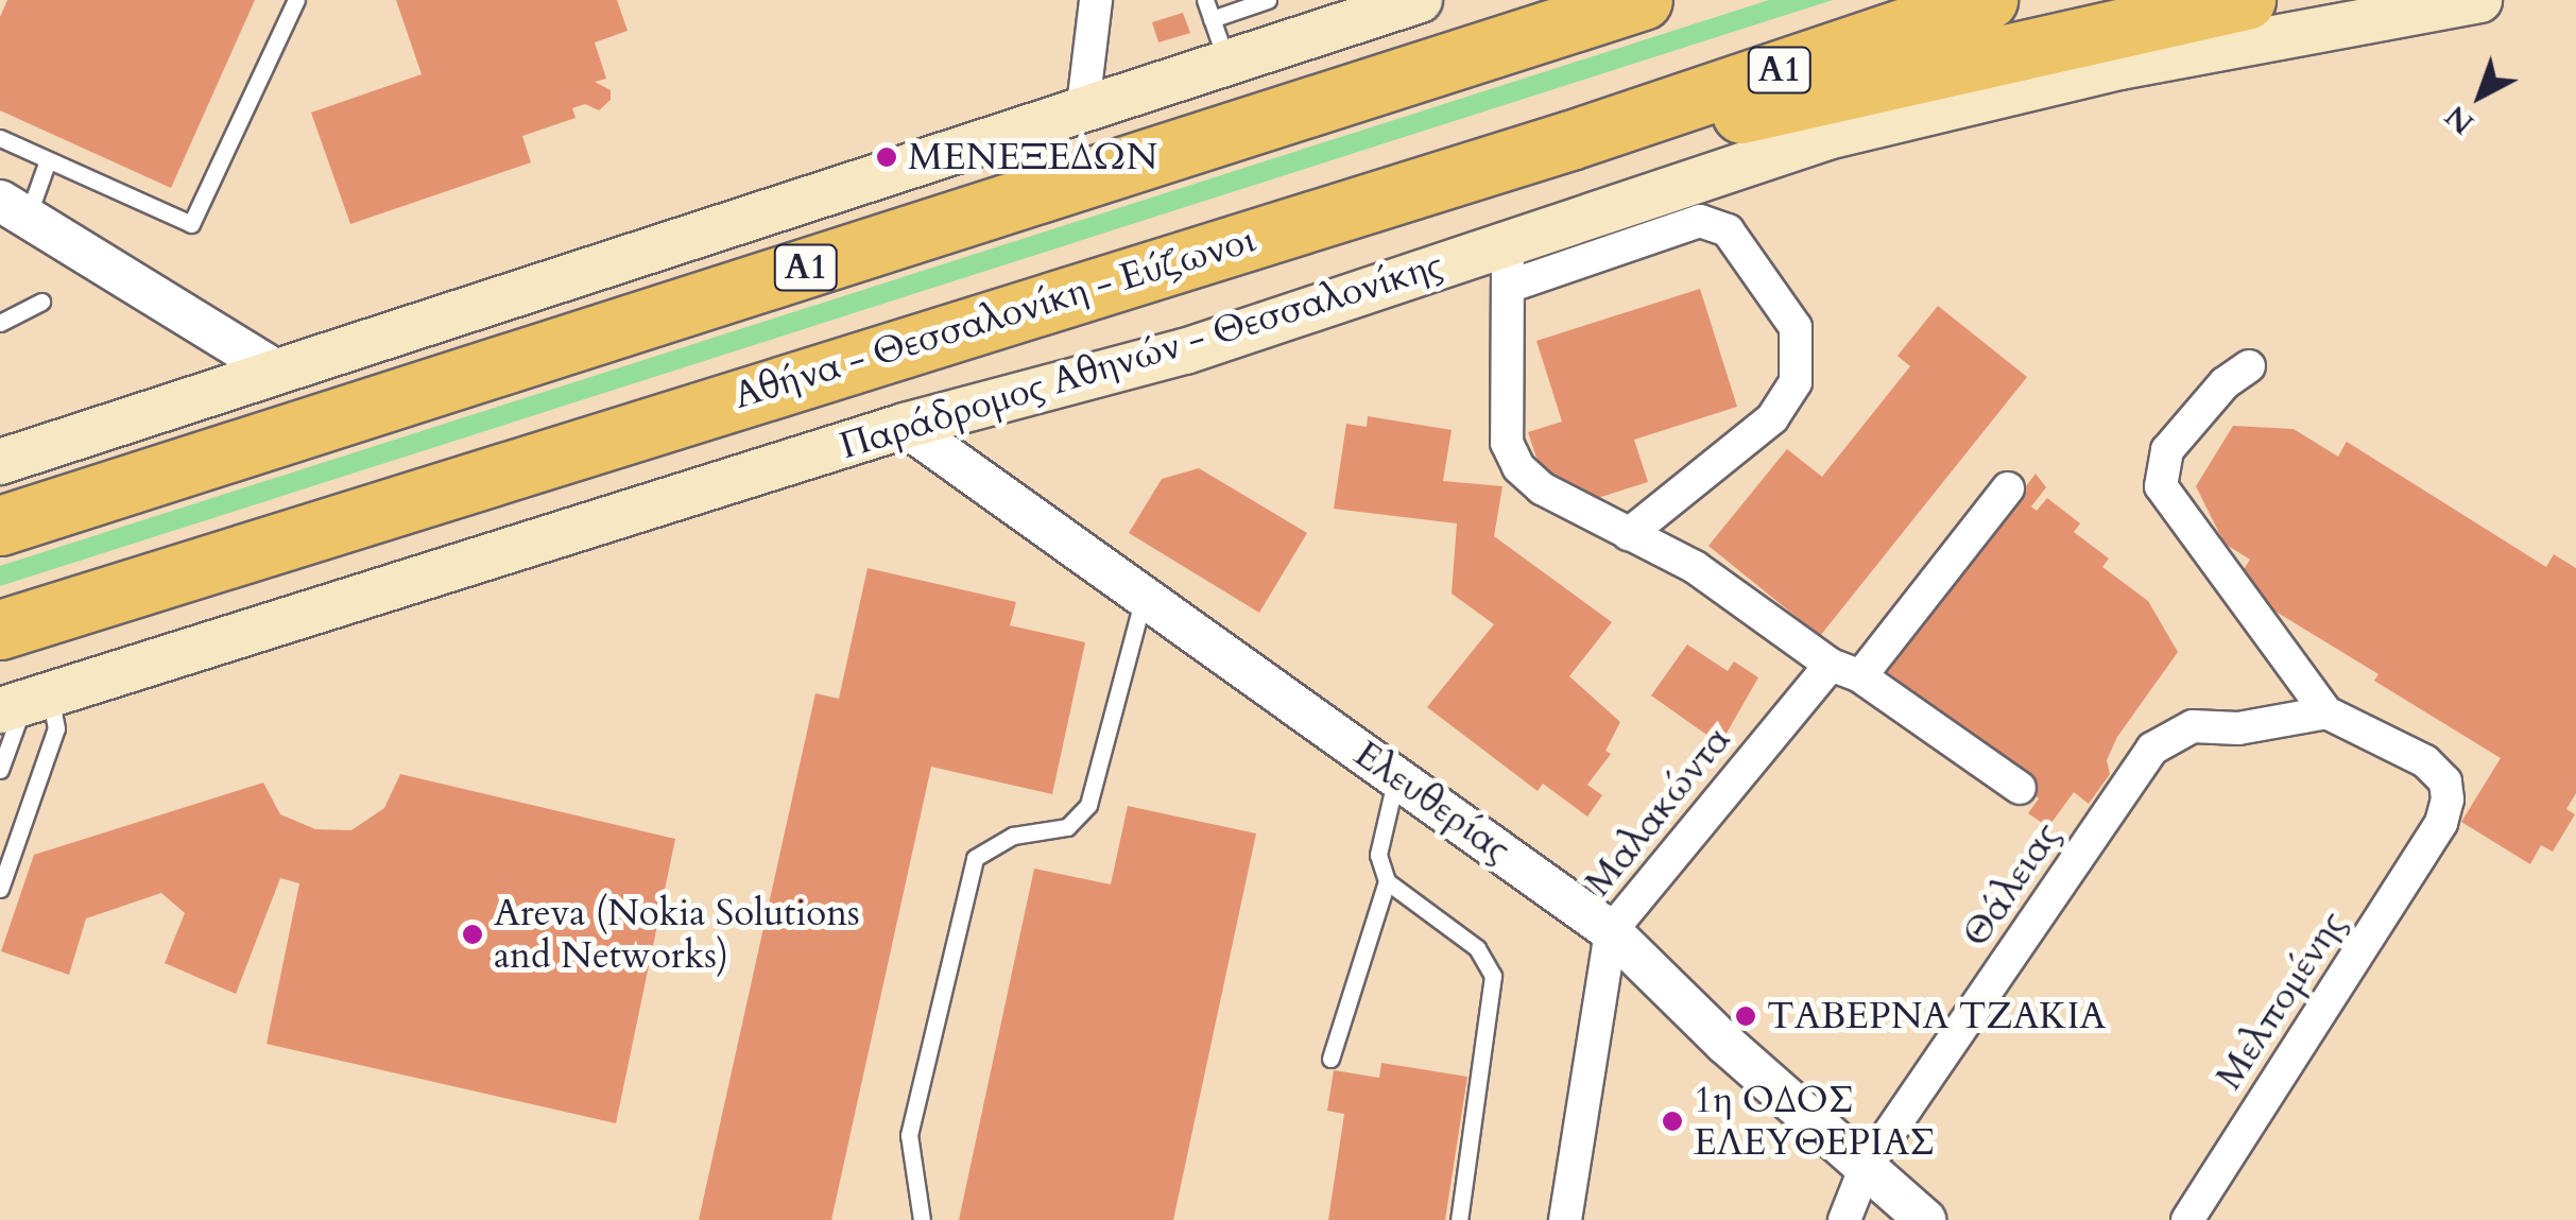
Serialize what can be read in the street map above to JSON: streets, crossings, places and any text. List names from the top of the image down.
{
  "streets": {
    "highway": ["Α1", "Αθήνα - Θεσσαλονίκη - Εύζωνοι"],
    "main road": ["Παράδρομος Αθηνών - Θεσσαλονίκης"],
    "street": [
      "Ελευθερίας",
      "Μαλακώντα",
      "Θάλειας",
      "Μελπομένης"
    ]
  },
  "crossings": [
    ["Παράδρομος Αθηνών - Θεσσαλονίκης", "Ελευθερίας"],
    ["Ελευθερίας", "Μαλακώντα"],
    ["Ελευθερίας", "Θάλειας"],
    ["Θάλειας", "Μελπομένης"]
  ],
  "places": [
    "ΜΕΝΕΞΕΔΩΝ",
    "Areva (Nokia Solutions and Networks)",
    "ΤΑΒΕΡΝΑ ΤΖΑΚΙΑ",
    "1η ΟΔΟΣ ΕΛΕΥΘΕΡΙΑΣ"
  ],
  "north": "bottom left"
}
